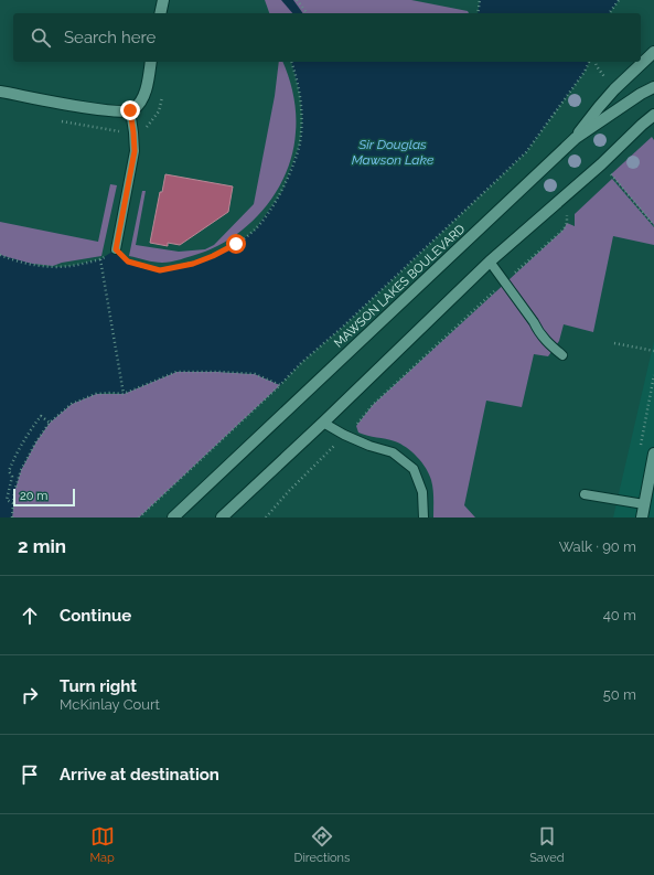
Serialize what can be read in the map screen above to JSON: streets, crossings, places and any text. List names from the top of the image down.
{
  "streets": {
    "street": ["MAWSON LAKES BOULEVARD"]
  },
  "water": ["Sir Douglas Mawson Lake"],
  "scale_bar": "20 m",
  "page": {
    "search": "Search here",
    "scale": "20 m",
    "heading": ["2 min", "Walk · 90 m"],
    "list": [
      ["Continue", "40 m"],
      ["Turn right", "McKinlay Court", "50 m"],
      "Arrive at destination"
    ],
    "nav": ["Map", "Directions", "Saved"]
  }
}
